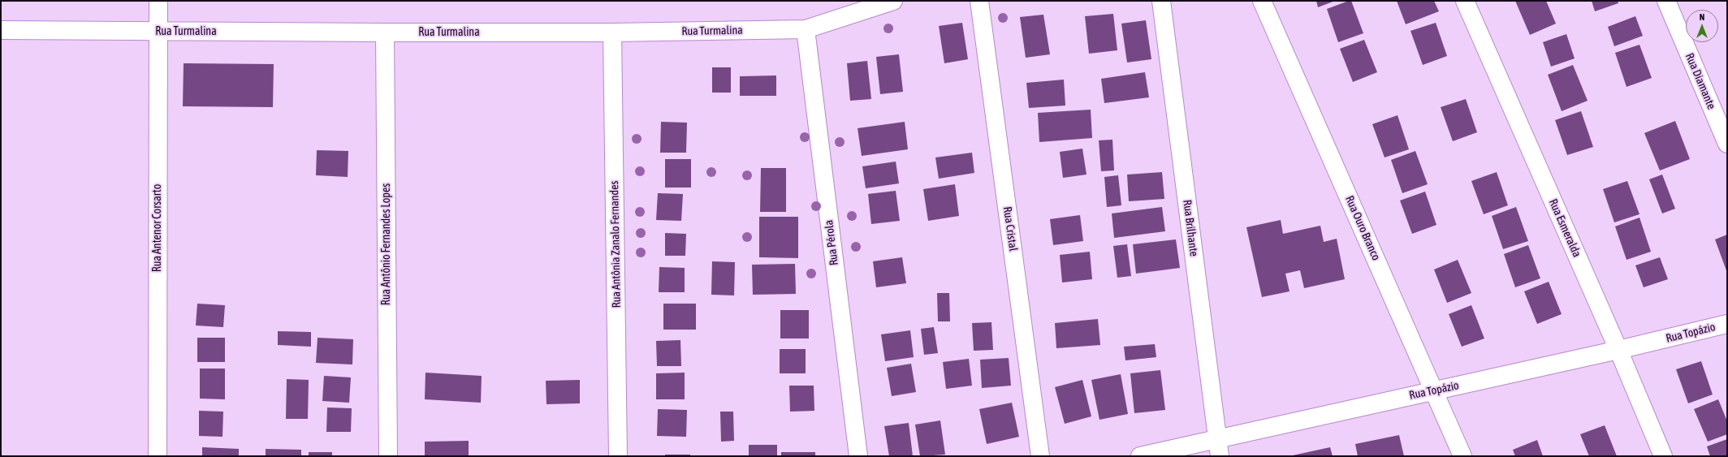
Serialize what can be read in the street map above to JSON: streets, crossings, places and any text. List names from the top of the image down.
{
  "streets": {
    "street": [
      "Rua Turmalina",
      "Rua Diamante",
      "Rua Antenor Corsarto",
      "Rua Brilhante",
      "Rua Ouro Branco",
      "Rua Esmeralda",
      "Rua Cristal",
      "Rua Pérola",
      "Rua Antônio Fernandes Lopes",
      "Rua Antônia Zanalo Fernandes",
      "Rua Topázio"
    ]
  },
  "crossings": [
    ["Rua Turmalina", "Rua Antenor Corsarto"],
    ["Rua Turmalina", "Rua Pérola"],
    ["Rua Turmalina", "Rua Antônio Fernandes Lopes"],
    ["Rua Turmalina", "Rua Antônia Zanalo Fernandes"],
    ["Rua Brilhante", "Rua Topázio"],
    ["Rua Ouro Branco", "Rua Topázio"],
    ["Rua Esmeralda", "Rua Topázio"]
  ],
  "north": "top"
}
